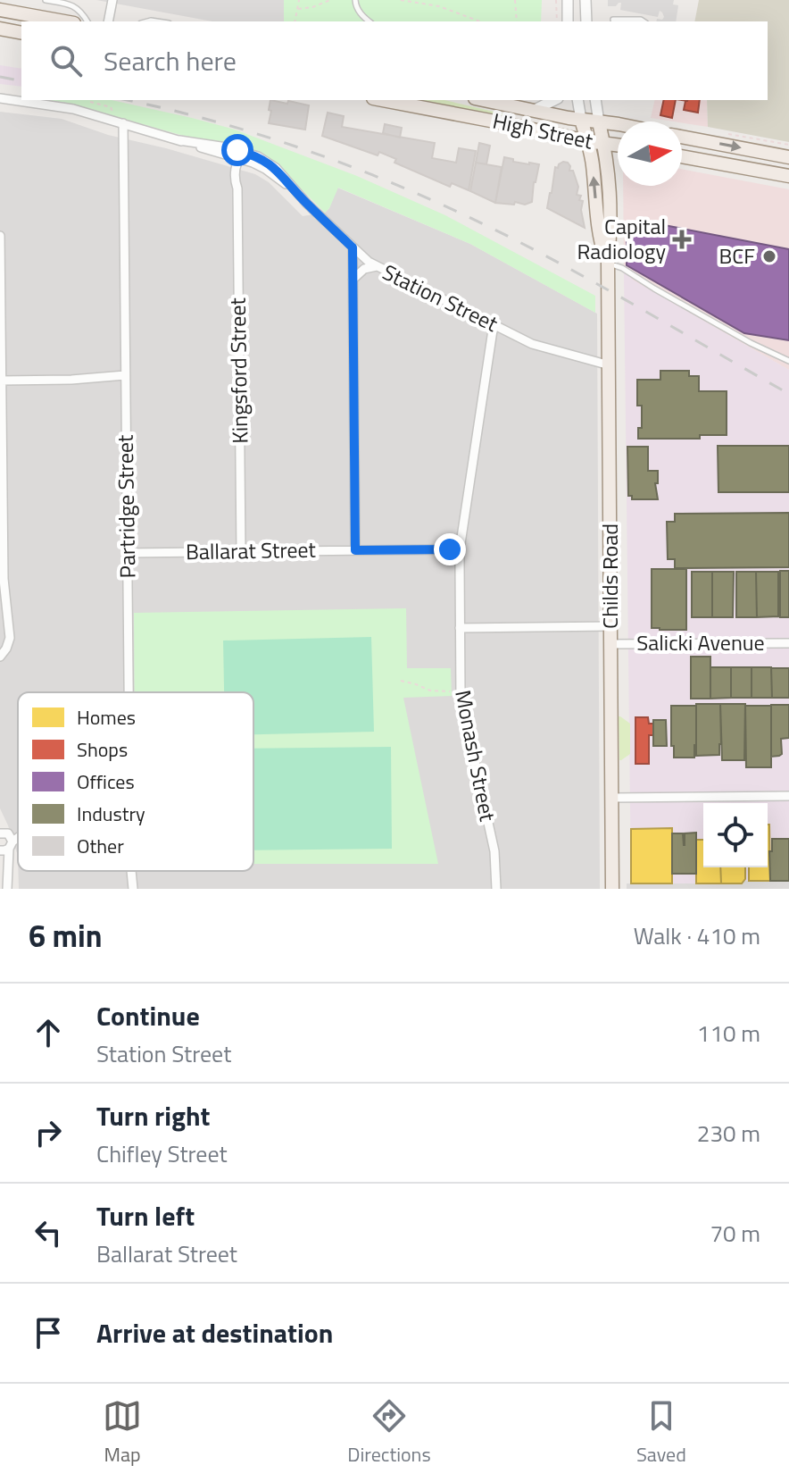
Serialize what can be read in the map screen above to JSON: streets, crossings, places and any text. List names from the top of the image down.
{
  "streets": {
    "main road": ["High Street", "Childs Road"],
    "street": [
      "Station Street",
      "Kingsford Street",
      "Partridge Street",
      "Ballarat Street",
      "Salicki Avenue",
      "Monash Street"
    ]
  },
  "crossings": [
    ["High Street", "Childs Road"],
    ["Station Street", "Kingsford Street"],
    ["Station Street", "Partridge Street"],
    ["Station Street", "Childs Road"],
    ["Station Street", "Monash Street"],
    ["Kingsford Street", "Ballarat Street"],
    ["Partridge Street", "Ballarat Street"],
    ["Ballarat Street", "Monash Street"],
    ["Childs Road", "Salicki Avenue"]
  ],
  "places": {
    "health": ["Capital Radiology"],
    "other": ["BCF"]
  },
  "legend": [
    "Homes",
    "Shops",
    "Offices",
    "Industry",
    "Other"
  ],
  "north": "right",
  "page": {
    "search": "Search here",
    "heading": ["6 min", "Walk · 410 m"],
    "list": [
      ["Continue", "Station Street", "110 m"],
      ["Turn right", "Chifley Street", "230 m"],
      ["Turn left", "Ballarat Street", "70 m"],
      "Arrive at destination"
    ],
    "nav": ["Map", "Directions", "Saved"]
  }
}
